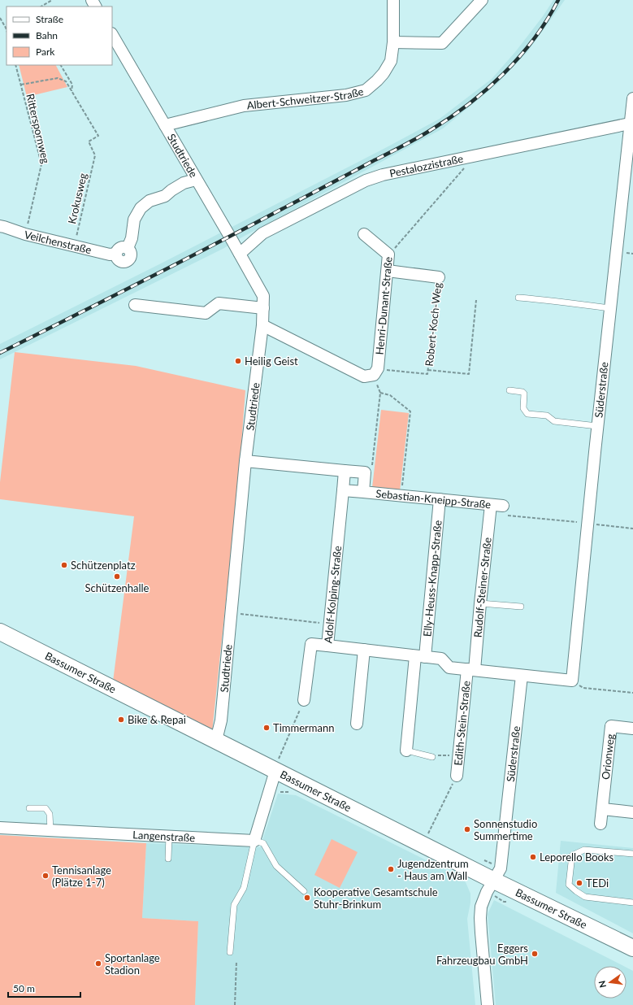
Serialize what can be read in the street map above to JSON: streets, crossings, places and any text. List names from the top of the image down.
{
  "streets": {
    "street": [
      "Albert-Schweitzer-Straße",
      "Studtriede",
      "Pestalozzistraße",
      "Veilchenstraße",
      "Henri-Dunant-Straße",
      "Robert-Koch-Weg",
      "Süderstraße",
      "Sebastian-Kneipp-Straße",
      "Elly-Heuss-Knapp-Straße",
      "Rudolf-Steiner-Straße",
      "Adolf-Kolping-Straße",
      "Bassumer Straße",
      "Edith-Stein-Straße",
      "Orionweg",
      "Langenstraße"
    ],
    "path": ["Ritterspornweg", "Krokusweg"]
  },
  "crossings": [
    ["Albert-Schweitzer-Straße", "Studtriede"],
    ["Ritterspornweg", "Veilchenstraße"],
    ["Studtriede", "Pestalozzistraße"],
    ["Studtriede", "Veilchenstraße"],
    ["Studtriede", "Bassumer Straße"],
    ["Pestalozzistraße", "Süderstraße"],
    ["Krokusweg", "Veilchenstraße"],
    ["Henri-Dunant-Straße", "Robert-Koch-Weg"],
    ["Süderstraße", "Bassumer Straße"],
    ["Süderstraße", "Edith-Stein-Straße"],
    ["Sebastian-Kneipp-Straße", "Elly-Heuss-Knapp-Straße"],
    ["Sebastian-Kneipp-Straße", "Rudolf-Steiner-Straße"],
    ["Sebastian-Kneipp-Straße", "Adolf-Kolping-Straße"],
    ["Elly-Heuss-Knapp-Straße", "Edith-Stein-Straße"],
    ["Rudolf-Steiner-Straße", "Edith-Stein-Straße"],
    ["Adolf-Kolping-Straße", "Edith-Stein-Straße"]
  ],
  "places": [
    "Heilig Geist",
    "Schützenplatz",
    "Schützenhalle",
    "Bike & Repai",
    "Timmermann",
    "Sonnenstudio Summertime",
    "Leporello Books",
    "Jugendzentrum - Haus am Wall",
    "Tennisanlage (Plätze 1-7)",
    "TEDi",
    "Kooperative Gesamtschule Stuhr-Brinkum",
    "Eggers Fahrzeugbau GmbH",
    "Sportanlage Stadion"
  ],
  "legend": ["Straße", "Bahn", "Park"],
  "scale_bar": "50 m",
  "north": "left"
}
